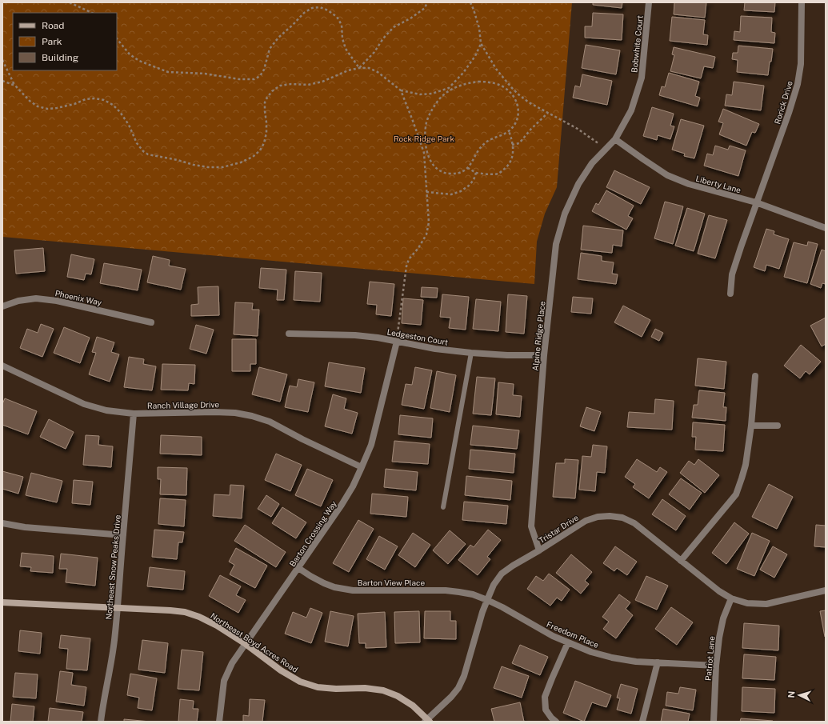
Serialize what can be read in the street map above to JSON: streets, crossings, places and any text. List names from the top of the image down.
{
  "streets": {
    "street": [
      "Bobwhite Court",
      "Rorick Drive",
      "Liberty Lane",
      "Phoenix Way",
      "Alpine Ridge Place",
      "Ledgeston Court",
      "Ranch Village Drive",
      "Tristar Drive",
      "Barton Crossing Way",
      "Northeast Snow Peaks Drive",
      "Barton View Place",
      "Freedom Place",
      "Northeast Boyd Acres Road",
      "Patriot Lane"
    ]
  },
  "crossings": [
    ["Bobwhite Court", "Liberty Lane"],
    ["Bobwhite Court", "Alpine Ridge Place"],
    ["Rorick Drive", "Liberty Lane"],
    ["Liberty Lane", "Alpine Ridge Place"],
    ["Alpine Ridge Place", "Ledgeston Court"],
    ["Alpine Ridge Place", "Tristar Drive"],
    ["Ledgeston Court", "Barton Crossing Way"],
    ["Ranch Village Drive", "Barton Crossing Way"],
    ["Ranch Village Drive", "Northeast Snow Peaks Drive"],
    ["Tristar Drive", "Barton View Place"],
    ["Tristar Drive", "Freedom Place"],
    ["Tristar Drive", "Northeast Boyd Acres Road"],
    ["Tristar Drive", "Patriot Lane"],
    ["Barton Crossing Way", "Barton View Place"],
    ["Barton Crossing Way", "Northeast Boyd Acres Road"],
    ["Northeast Snow Peaks Drive", "Northeast Boyd Acres Road"],
    ["Barton View Place", "Freedom Place"],
    ["Freedom Place", "Patriot Lane"]
  ],
  "parks": ["Rock Ridge Park"],
  "legend": ["Road", "Park", "Building"],
  "north": "left"
}
